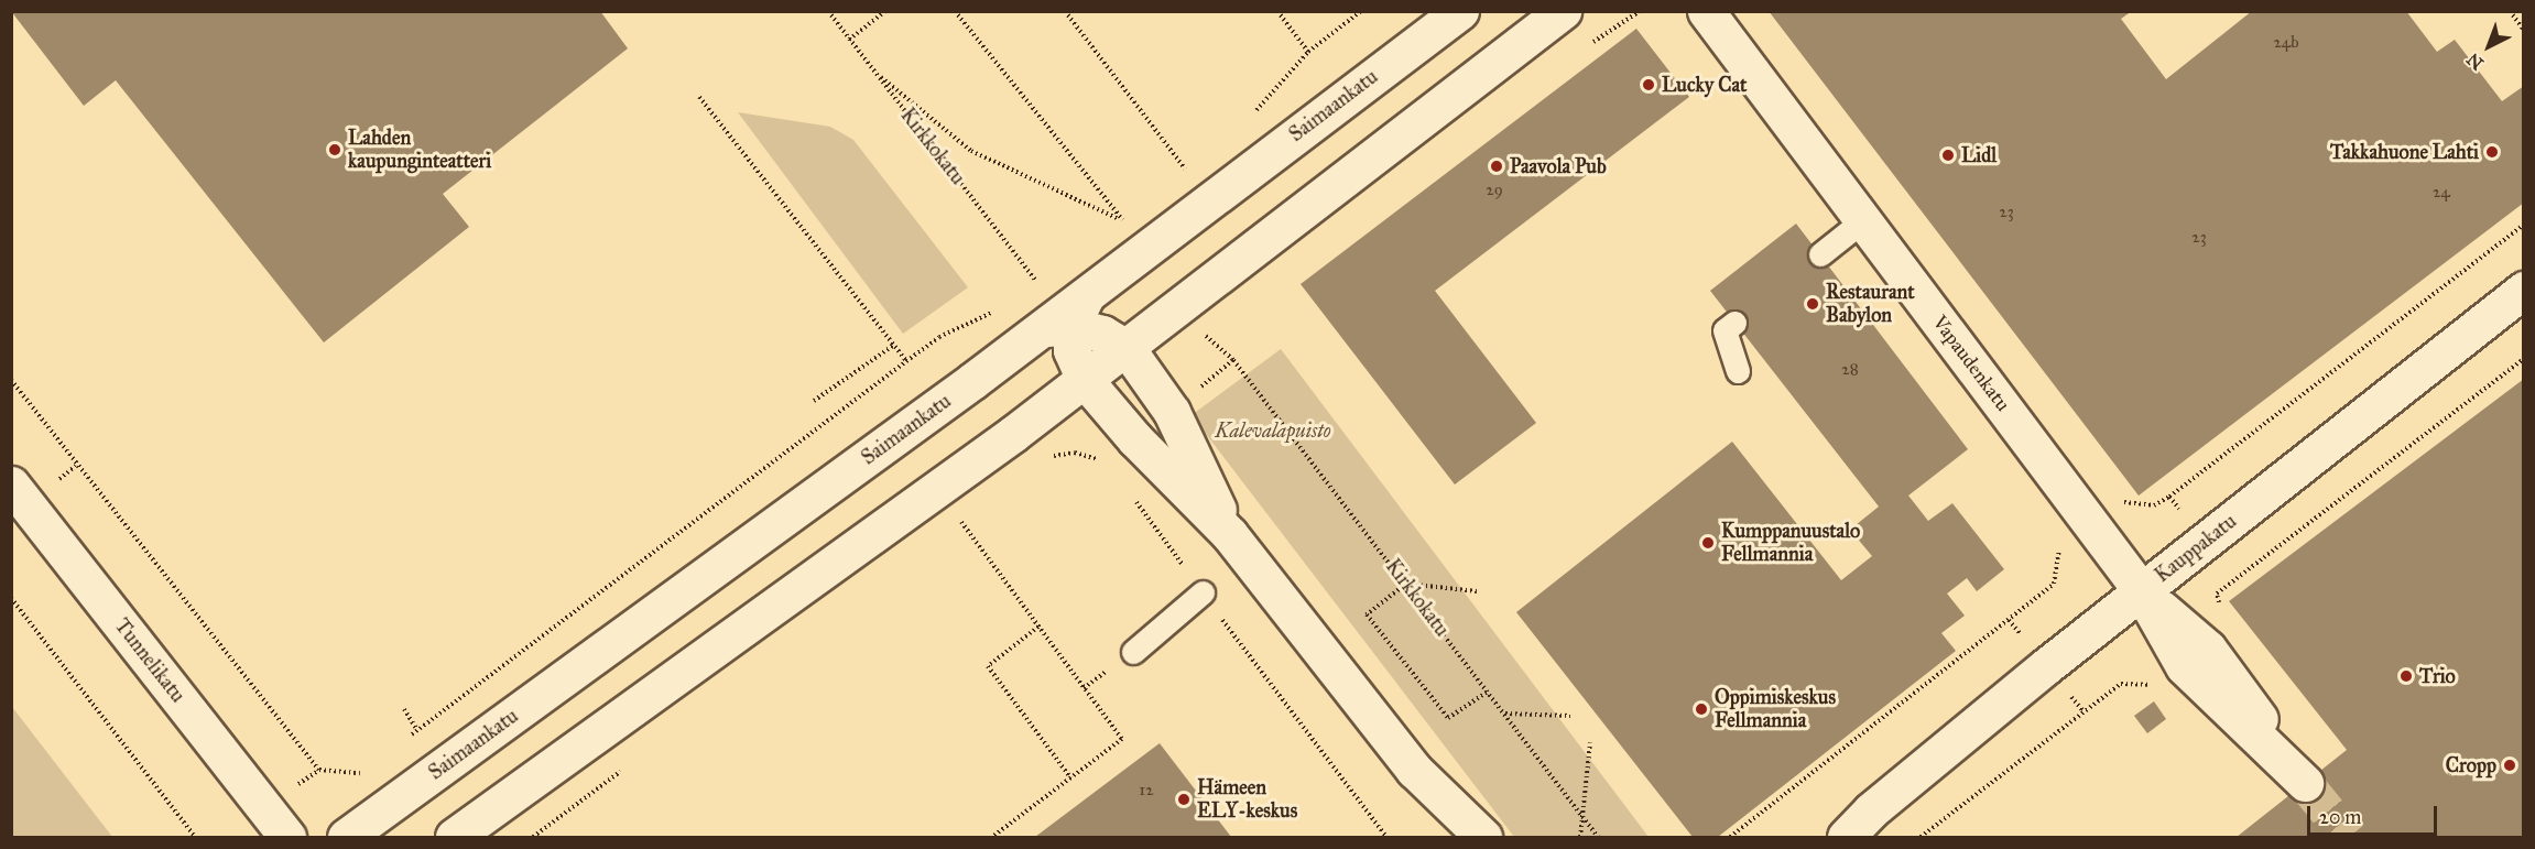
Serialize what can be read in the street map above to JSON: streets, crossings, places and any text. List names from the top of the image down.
{
  "streets": {
    "street": [
      "Saimaankatu",
      "Vapaudenkatu",
      "Kauppakatu",
      "Tunnelikatu"
    ],
    "path": ["Kirkkokatu"]
  },
  "crossings": [
    ["Vapaudenkatu", "Kauppakatu"]
  ],
  "parks": ["Kalevalapuisto"],
  "places": [
    "Lucky Cat",
    "Lahden kaupunginteatteri",
    "Takkahuone Lahti",
    "Lidl",
    "Paavola Pub",
    "Restaurant Babylon",
    "Kumppanuustalo Fellmannia",
    "Trio",
    "Oppimiskeskus Fellmannia",
    "Cropp",
    "Hämeen ELY-keskus"
  ],
  "house_numbers": [
    "24b",
    "29",
    "24",
    "23",
    "23",
    "28",
    "12"
  ],
  "scale_bar": "20 m",
  "north": "bottom left"
}
